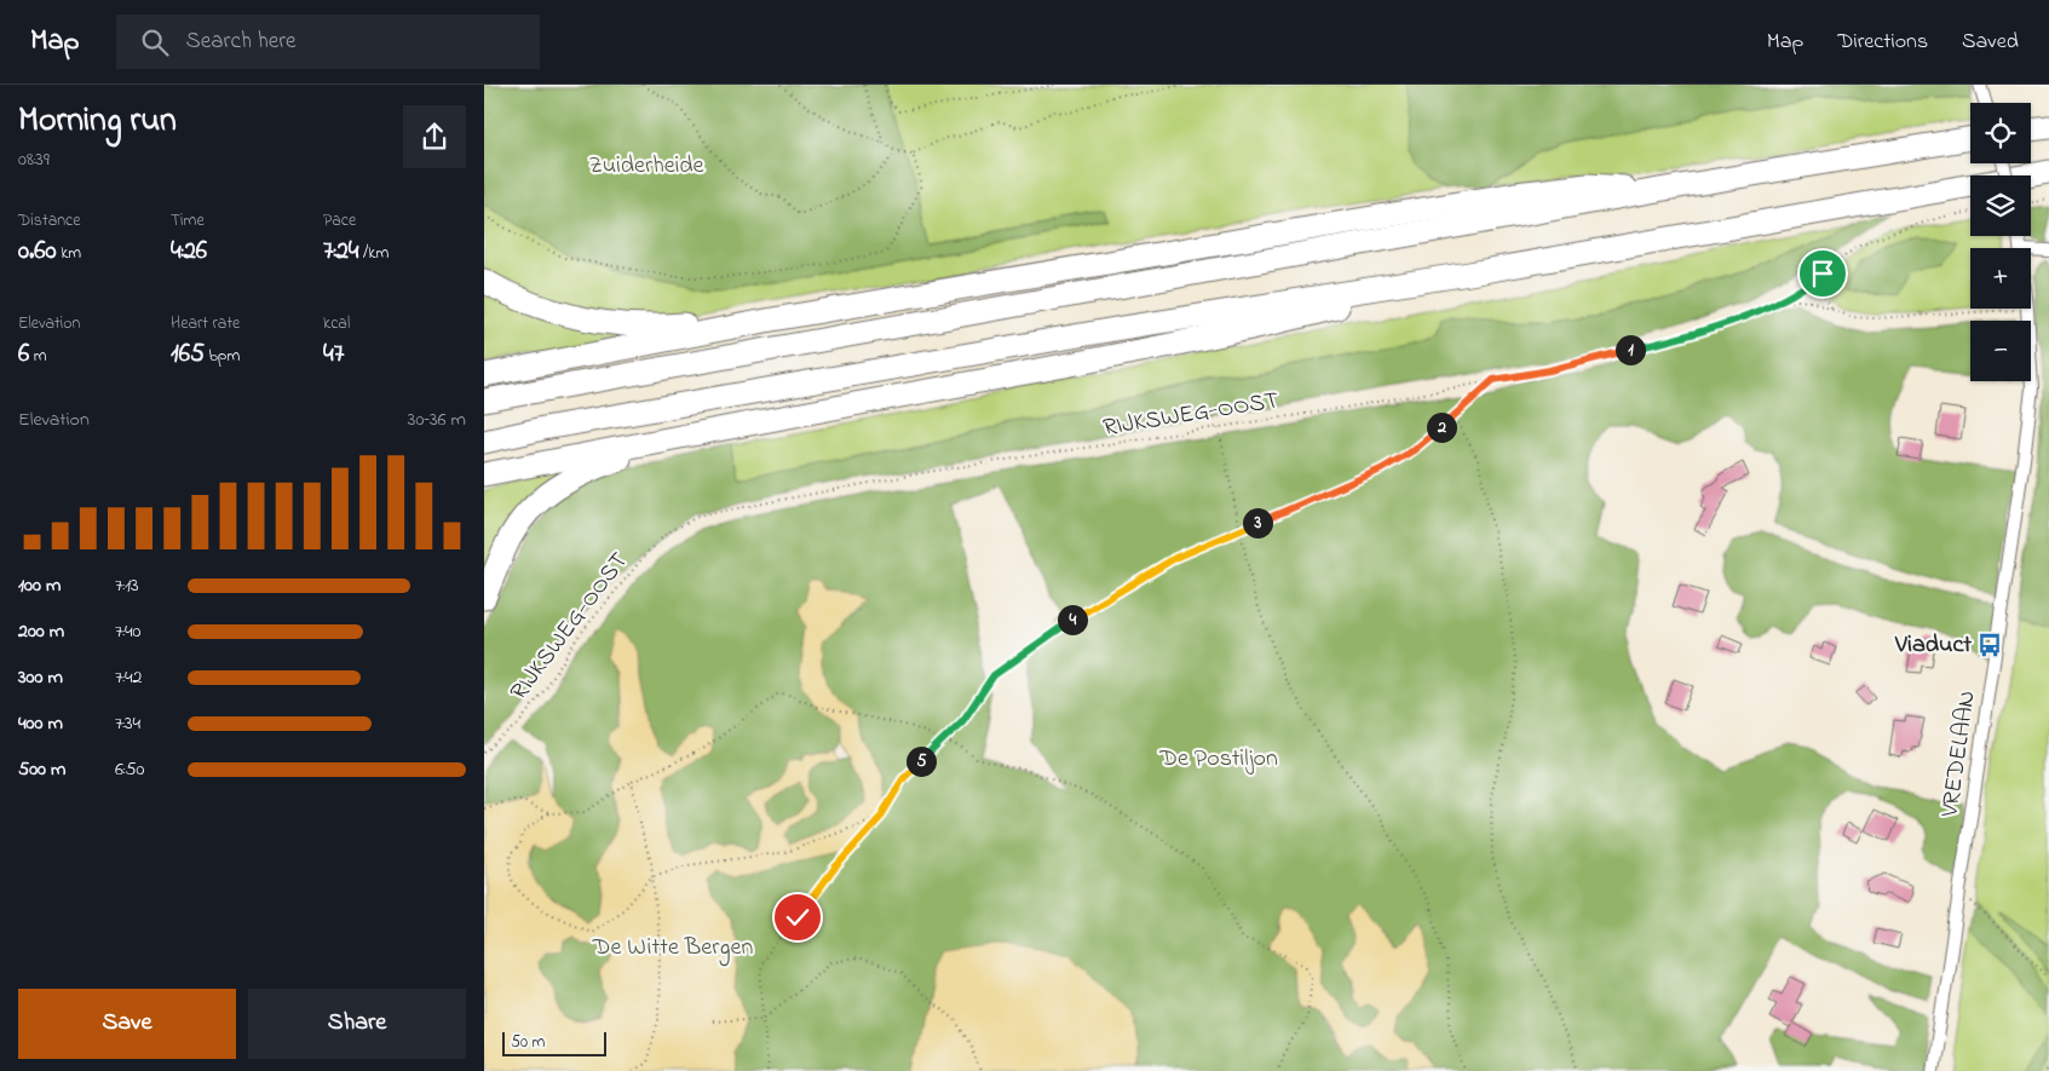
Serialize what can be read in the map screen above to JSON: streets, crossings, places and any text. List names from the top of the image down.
{
  "streets": {
    "street": ["VREDELAAN"],
    "path": ["RIJKSWEG-OOST"]
  },
  "parks": ["Zuiderheide", "De Postiljon", "De Witte Bergen"],
  "places": {
    "bus stop": ["Viaduct"]
  },
  "scale_bar": "50 m",
  "page": {
    "header": "Map",
    "search": "Search here",
    "nav": ["Map", "Directions", "Saved"],
    "heading": ["Morning run", "08:39"],
    "map_buttons": ["+", "−"],
    "stats": [
      ["Distance", "0.60 km"],
      ["Time", "4:26"],
      ["Pace", "7:24 /km"],
      ["Elevation", "6 m"],
      ["Heart rate", "165 bpm"],
      ["kcal", "47"]
    ],
    "pins": [
      "1",
      "2",
      "3",
      "4",
      "5"
    ],
    "chart": ["Elevation", "30–36 m"],
    "list": [
      {
        "name": "100 m",
        "note": "7:13"
      },
      {
        "name": "200 m",
        "note": "7:40"
      },
      {
        "name": "300 m",
        "note": "7:42"
      },
      {
        "name": "400 m",
        "note": "7:34"
      },
      {
        "name": "500 m",
        "note": "6:50"
      }
    ],
    "buttons": ["Save", "Share"],
    "scale": "50 m"
  }
}
